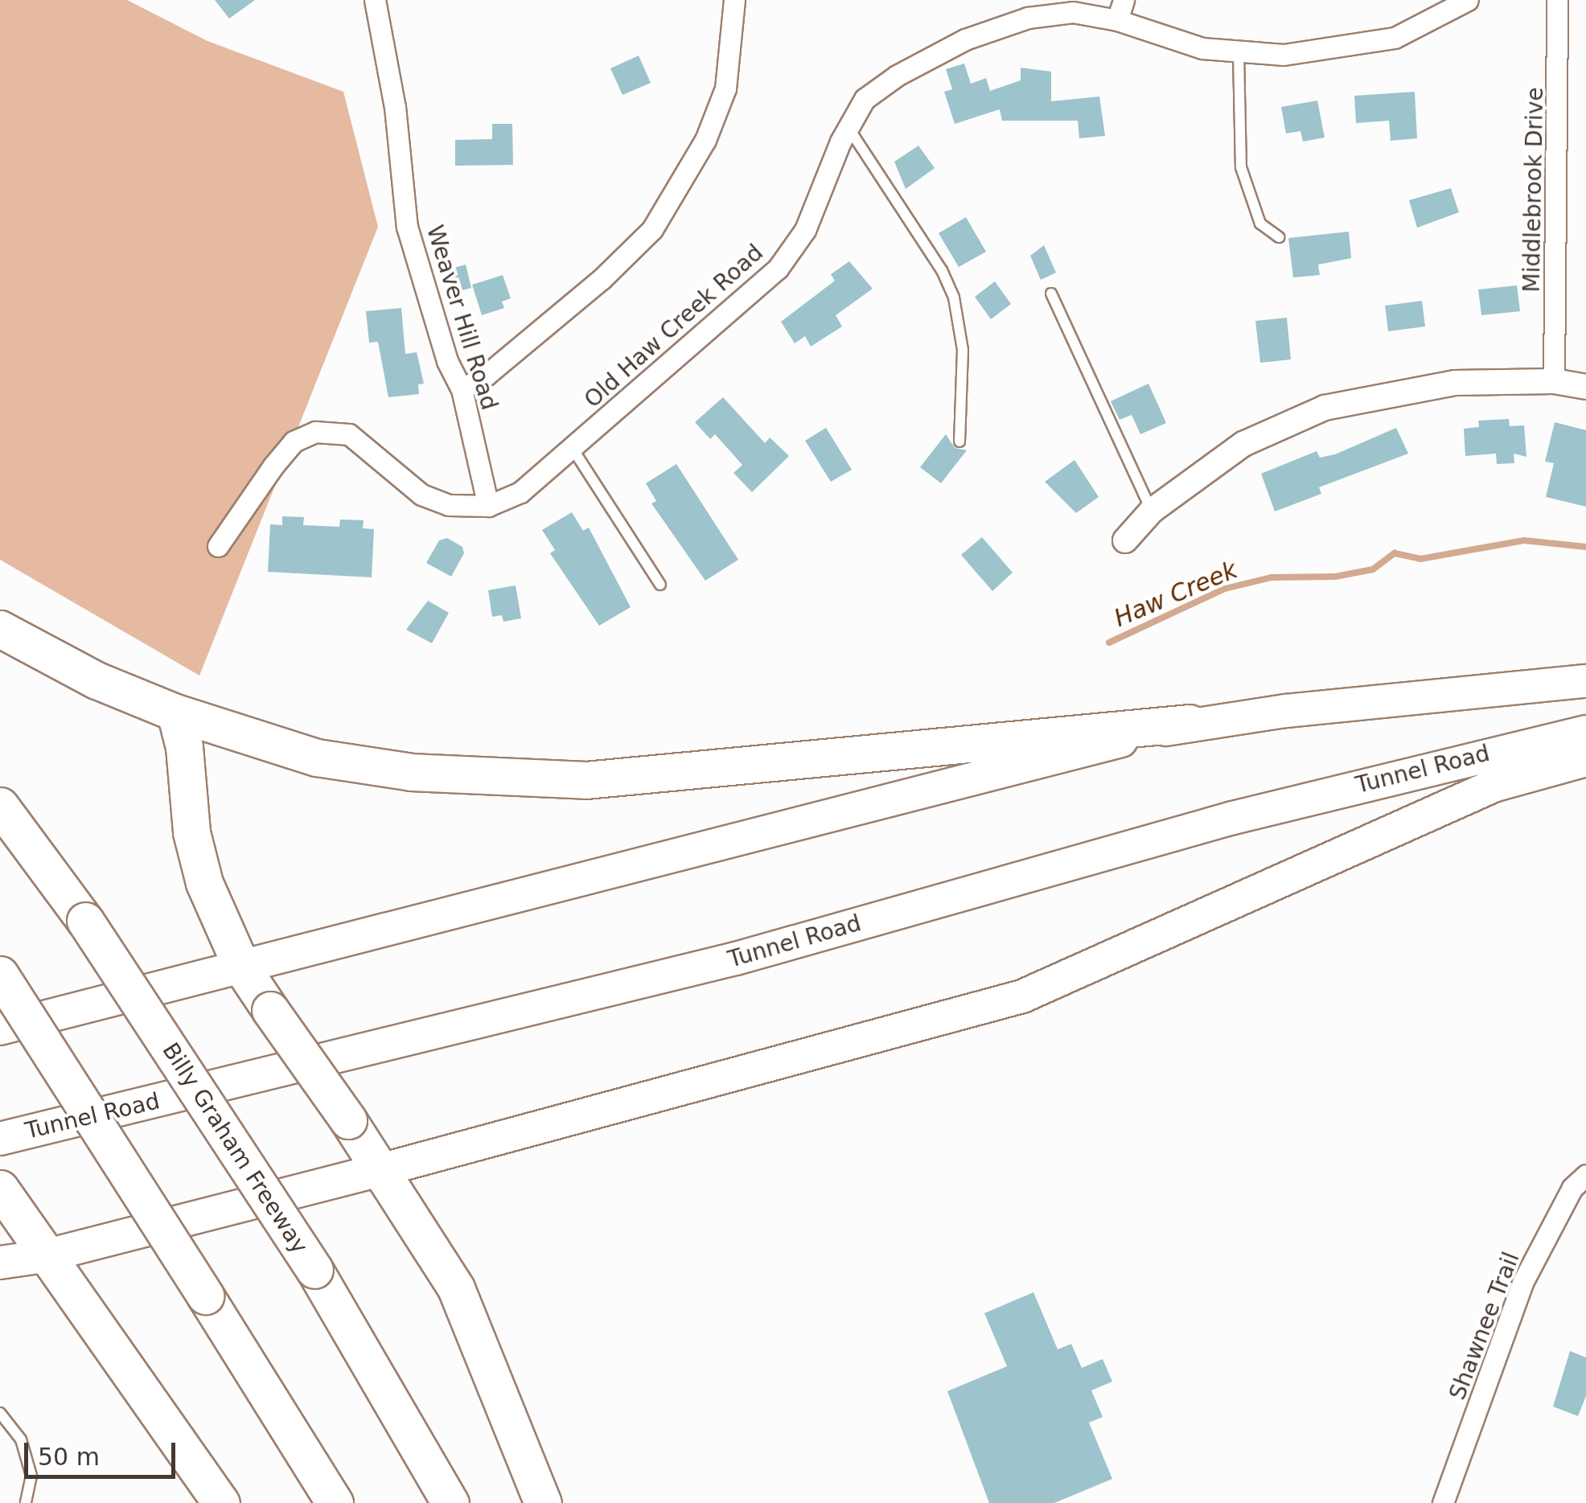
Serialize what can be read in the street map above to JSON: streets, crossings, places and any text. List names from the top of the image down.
{
  "streets": {
    "highway": ["Billy Graham Freeway"],
    "main road": ["Tunnel Road"],
    "street": [
      "Middlebrook Drive",
      "Weaver Hill Road",
      "Old Haw Creek Road",
      "Shawnee Trail"
    ]
  },
  "crossings": [
    ["Weaver Hill Road", "Old Haw Creek Road"]
  ],
  "water": ["Haw Creek"],
  "scale_bar": "50 m"
}
